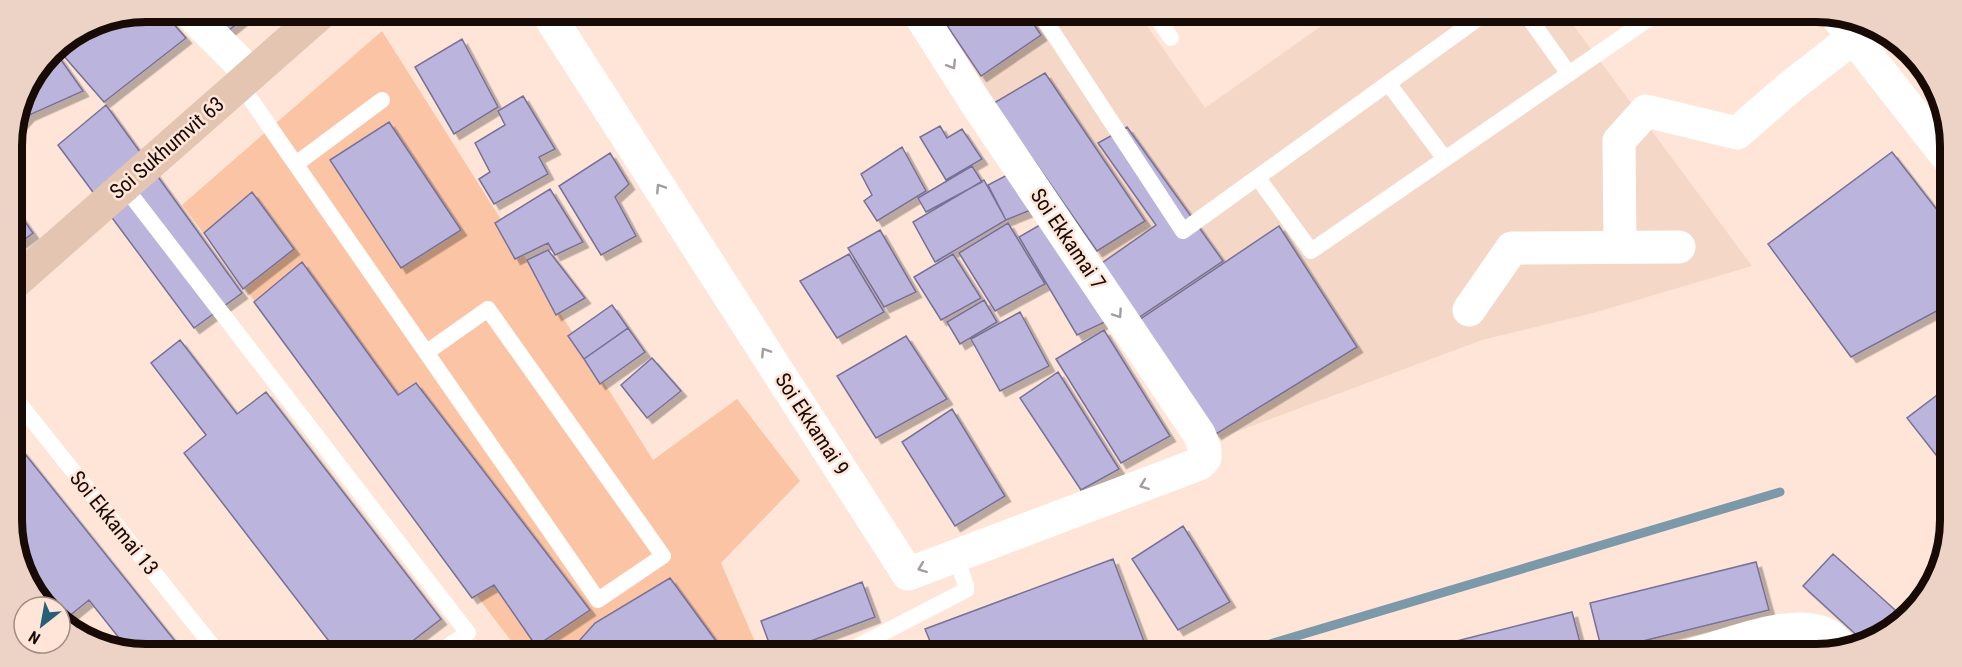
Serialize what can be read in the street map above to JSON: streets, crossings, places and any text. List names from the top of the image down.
{
  "streets": {
    "main road": ["Soi Sukhumvit 63"],
    "street": ["Soi Ekkamai 7", "Soi Ekkamai 9"],
    "lane": ["Soi Ekkamai 13"]
  },
  "crossings": [
    ["Soi Ekkamai 7", "Soi Ekkamai 9"]
  ],
  "one_way": ["Soi Ekkamai 7", "Soi Ekkamai 9"],
  "north": "bottom left"
}
